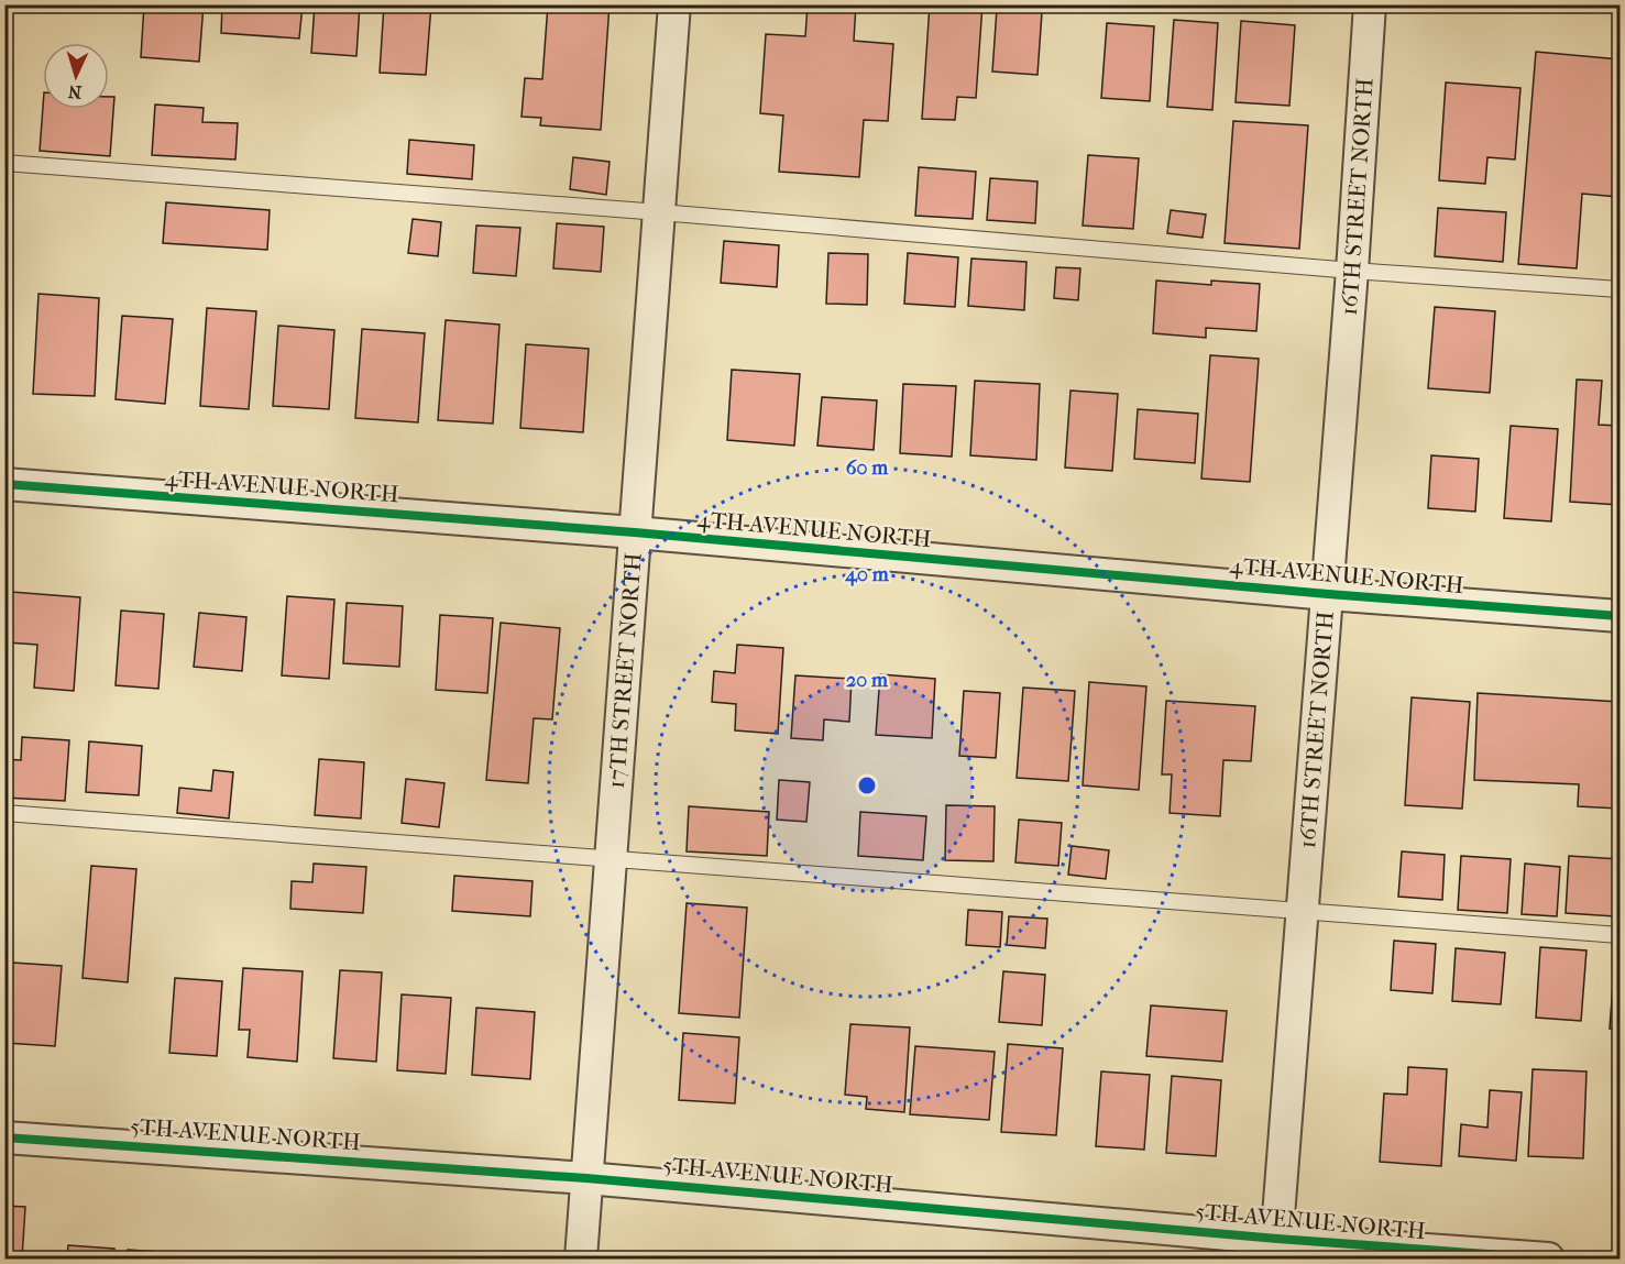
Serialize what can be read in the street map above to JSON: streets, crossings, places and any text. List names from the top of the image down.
{
  "streets": {
    "street": [
      "16TH STREET NORTH",
      "4TH AVENUE NORTH",
      "17TH STREET NORTH",
      "5TH AVENUE NORTH"
    ]
  },
  "crossings": [
    ["16TH STREET NORTH", "4TH AVENUE NORTH"],
    ["16TH STREET NORTH", "5TH AVENUE NORTH"],
    ["4TH AVENUE NORTH", "17TH STREET NORTH"],
    ["17TH STREET NORTH", "5TH AVENUE NORTH"]
  ],
  "north": "bottom",
  "rings": ["60 m", "40 m", "20 m"]
}
